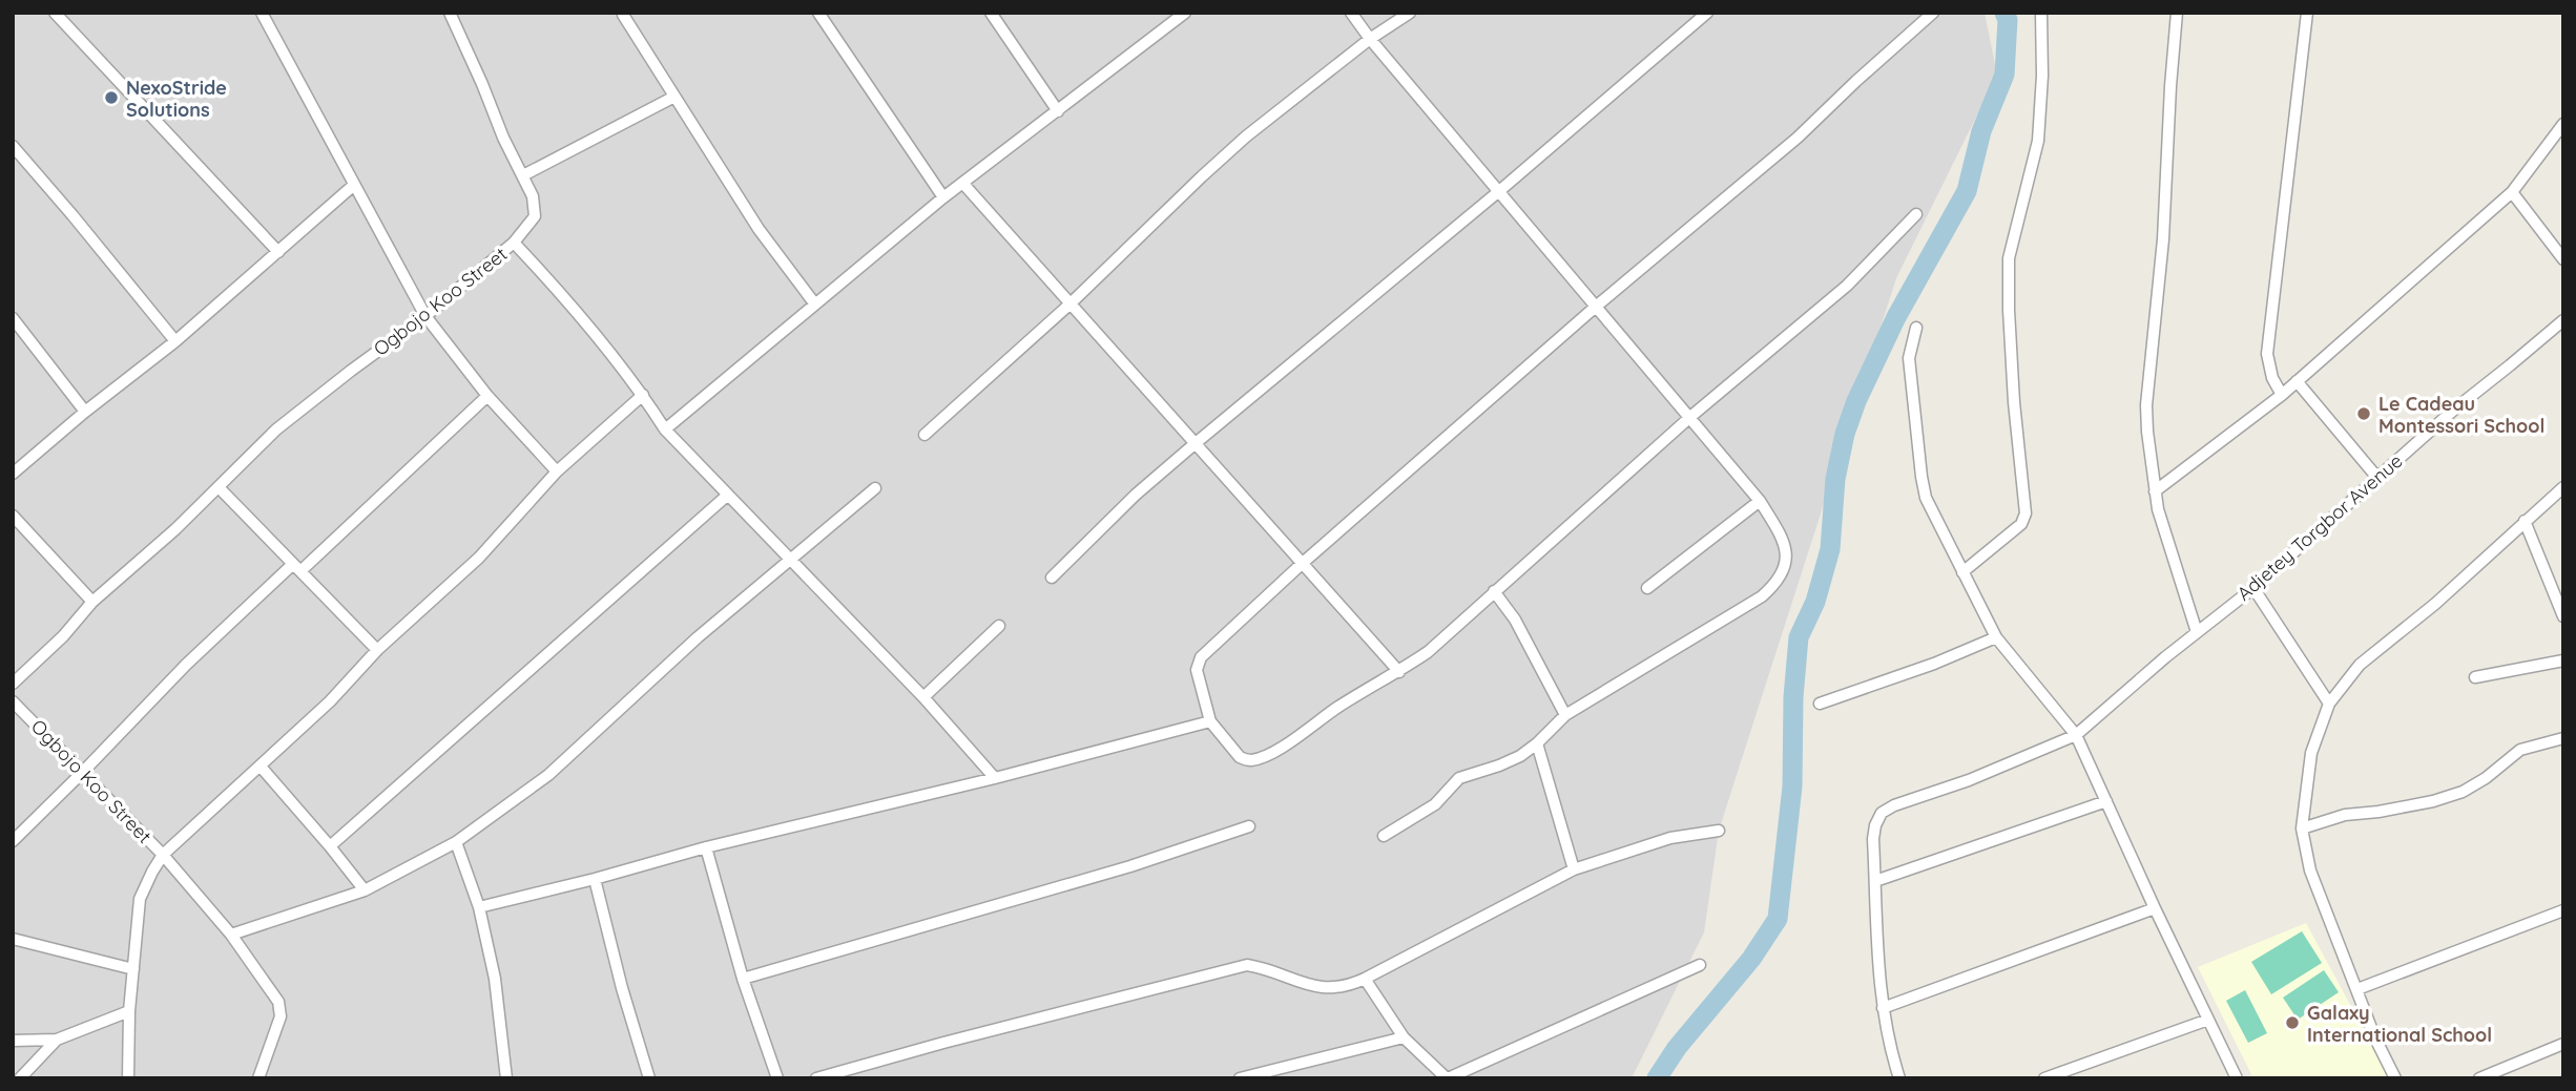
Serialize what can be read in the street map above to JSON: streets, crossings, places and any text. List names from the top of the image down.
{
  "streets": {
    "street": ["Ogbojo Koo Street", "Adjetey Torgbor Avenue"]
  },
  "places": ["NexoStride Solutions", "Le Cadeau Montessori School", "Galaxy International School"]
}
